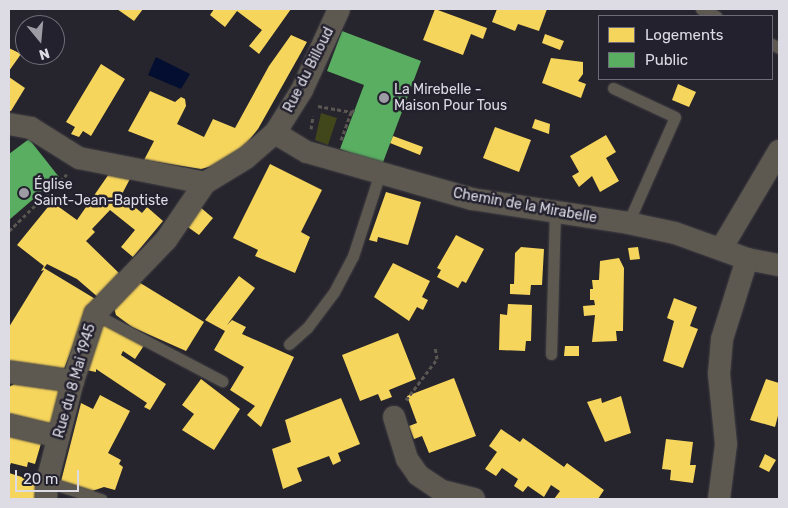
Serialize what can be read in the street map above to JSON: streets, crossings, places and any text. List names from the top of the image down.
{
  "streets": {
    "street": ["Rue du Billoud", "Chemin de la Mirabelle", "Rue du 8 Mai 1945"]
  },
  "crossings": [
    ["Rue du Billoud", "Chemin de la Mirabelle"],
    ["Rue du Billoud", "Rue du 8 Mai 1945"]
  ],
  "places": ["La Mirebelle - Maison Pour Tous", "Église Saint-Jean-Baptiste"],
  "legend": ["Logements", "Public"],
  "scale_bar": "20 m",
  "north": "bottom"
}
